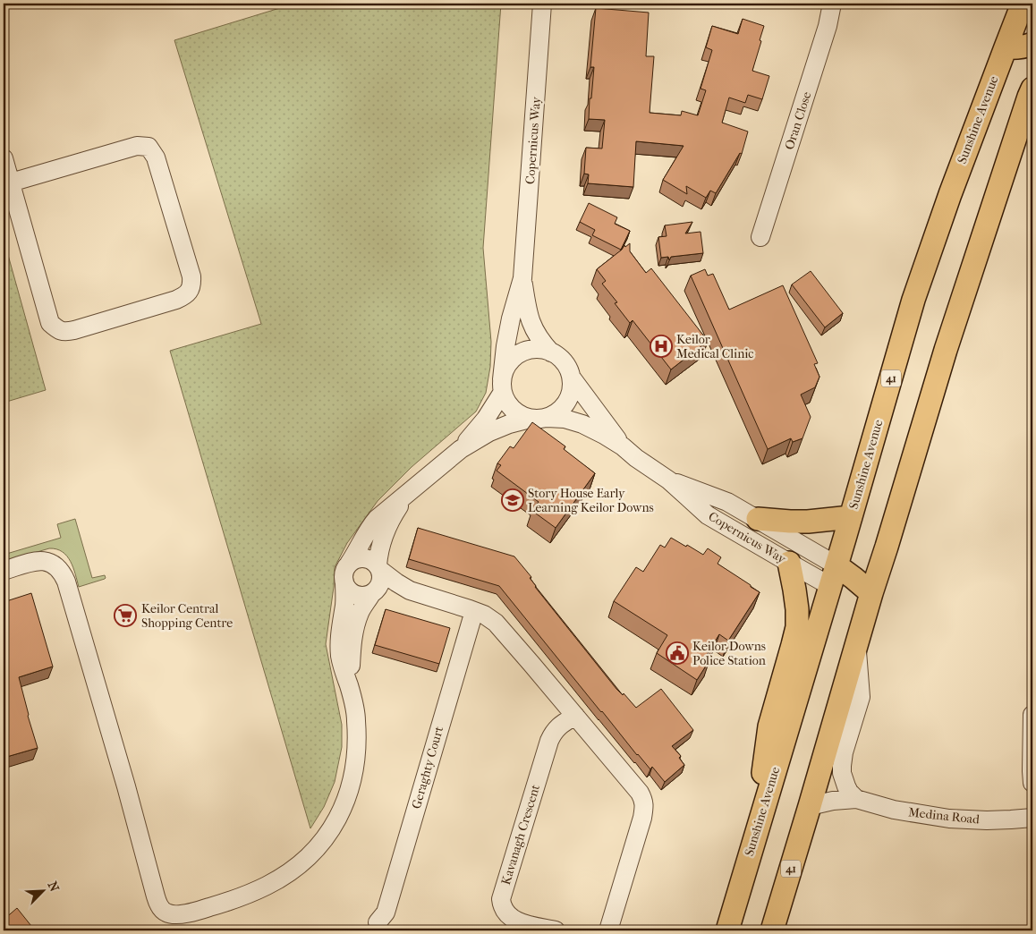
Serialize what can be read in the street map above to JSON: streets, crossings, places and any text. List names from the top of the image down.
{
  "streets": {
    "main road": ["Sunshine Avenue", "41"],
    "street": [
      "Oran Close",
      "Copernicus Way",
      "Geraghty Court",
      "Medina Road",
      "Kavanagh Crescent"
    ]
  },
  "crossings": [
    ["Sunshine Avenue", "Copernicus Way"],
    ["41", "Medina Road"]
  ],
  "places": {
    "hospital": ["Keilor Medical Clinic"],
    "school or university": ["Story House Early Learning Keilor Downs"],
    "supermarket": ["Keilor Central Shopping Centre"],
    "public building": ["Keilor Downs Police Station"]
  },
  "north": "top right"
}
